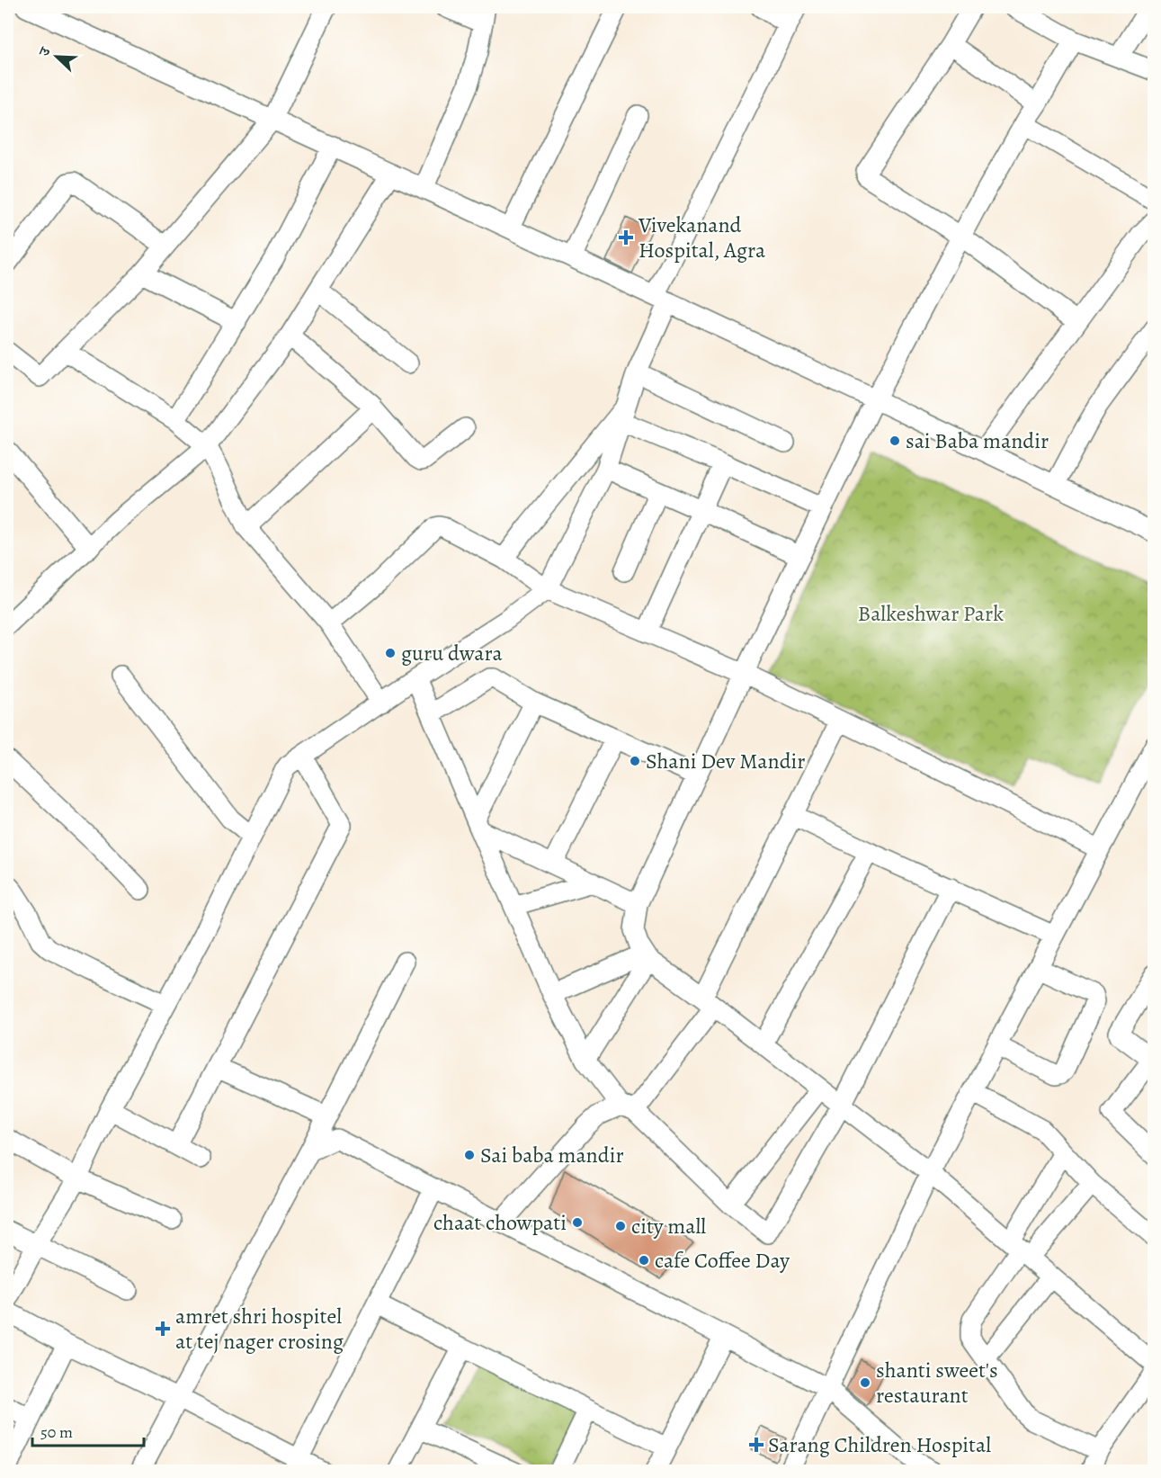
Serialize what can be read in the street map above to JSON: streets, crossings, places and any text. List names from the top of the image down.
{
  "parks": ["Balkeshwar Park"],
  "places": {
    "health": ["Vivekanand Hospital, Agra", "amret shri hospitel at tej nager crosing", "Sarang Children Hospital"],
    "other": [
      "sai Baba mandir",
      "guru dwara",
      "Shani Dev Mandir",
      "Sai baba mandir",
      "chaat chowpati",
      "city mall",
      "cafe Coffee Day",
      "shanti sweet's restaurant"
    ]
  },
  "scale_bar": "50 m",
  "north": "top left"
}
